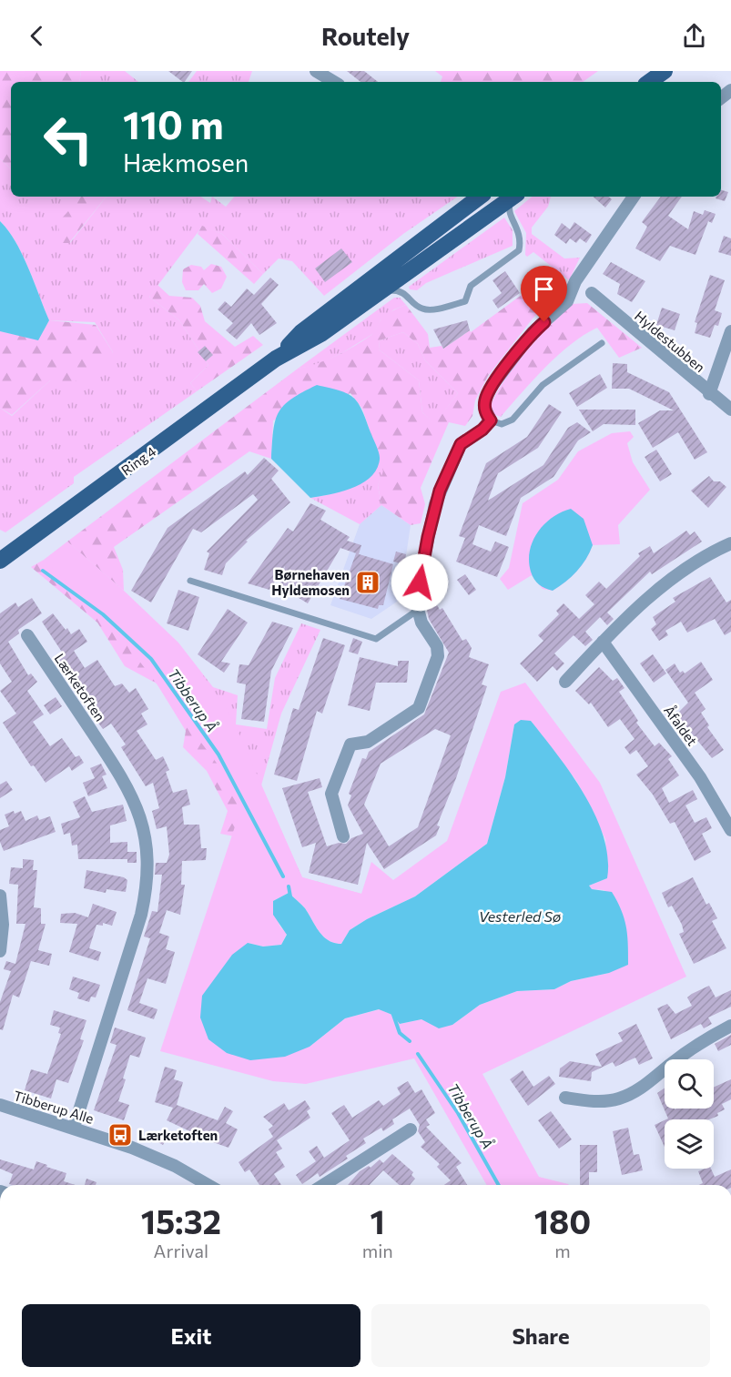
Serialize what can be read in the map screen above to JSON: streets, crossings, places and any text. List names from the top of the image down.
{
  "streets": {
    "main road": ["Ring 4"],
    "street": [
      "Hyldestubben",
      "Lærketoften",
      "Åfaldet",
      "Tibberup Alle"
    ]
  },
  "crossings": [
    ["Lærketoften", "Tibberup Alle"]
  ],
  "water": ["Tibberup Å", "Vesterled Sø"],
  "places": {
    "building": ["Børnehaven Hyldemosen"],
    "bus stop": ["Lærketoften"]
  },
  "page": {
    "header": "Routely",
    "turn": ["110 m", "Hækmosen"],
    "eta": [
      "15:32",
      "Arrival",
      "1",
      "min",
      "180",
      "m"
    ],
    "buttons": ["Exit", "Share"]
  }
}
